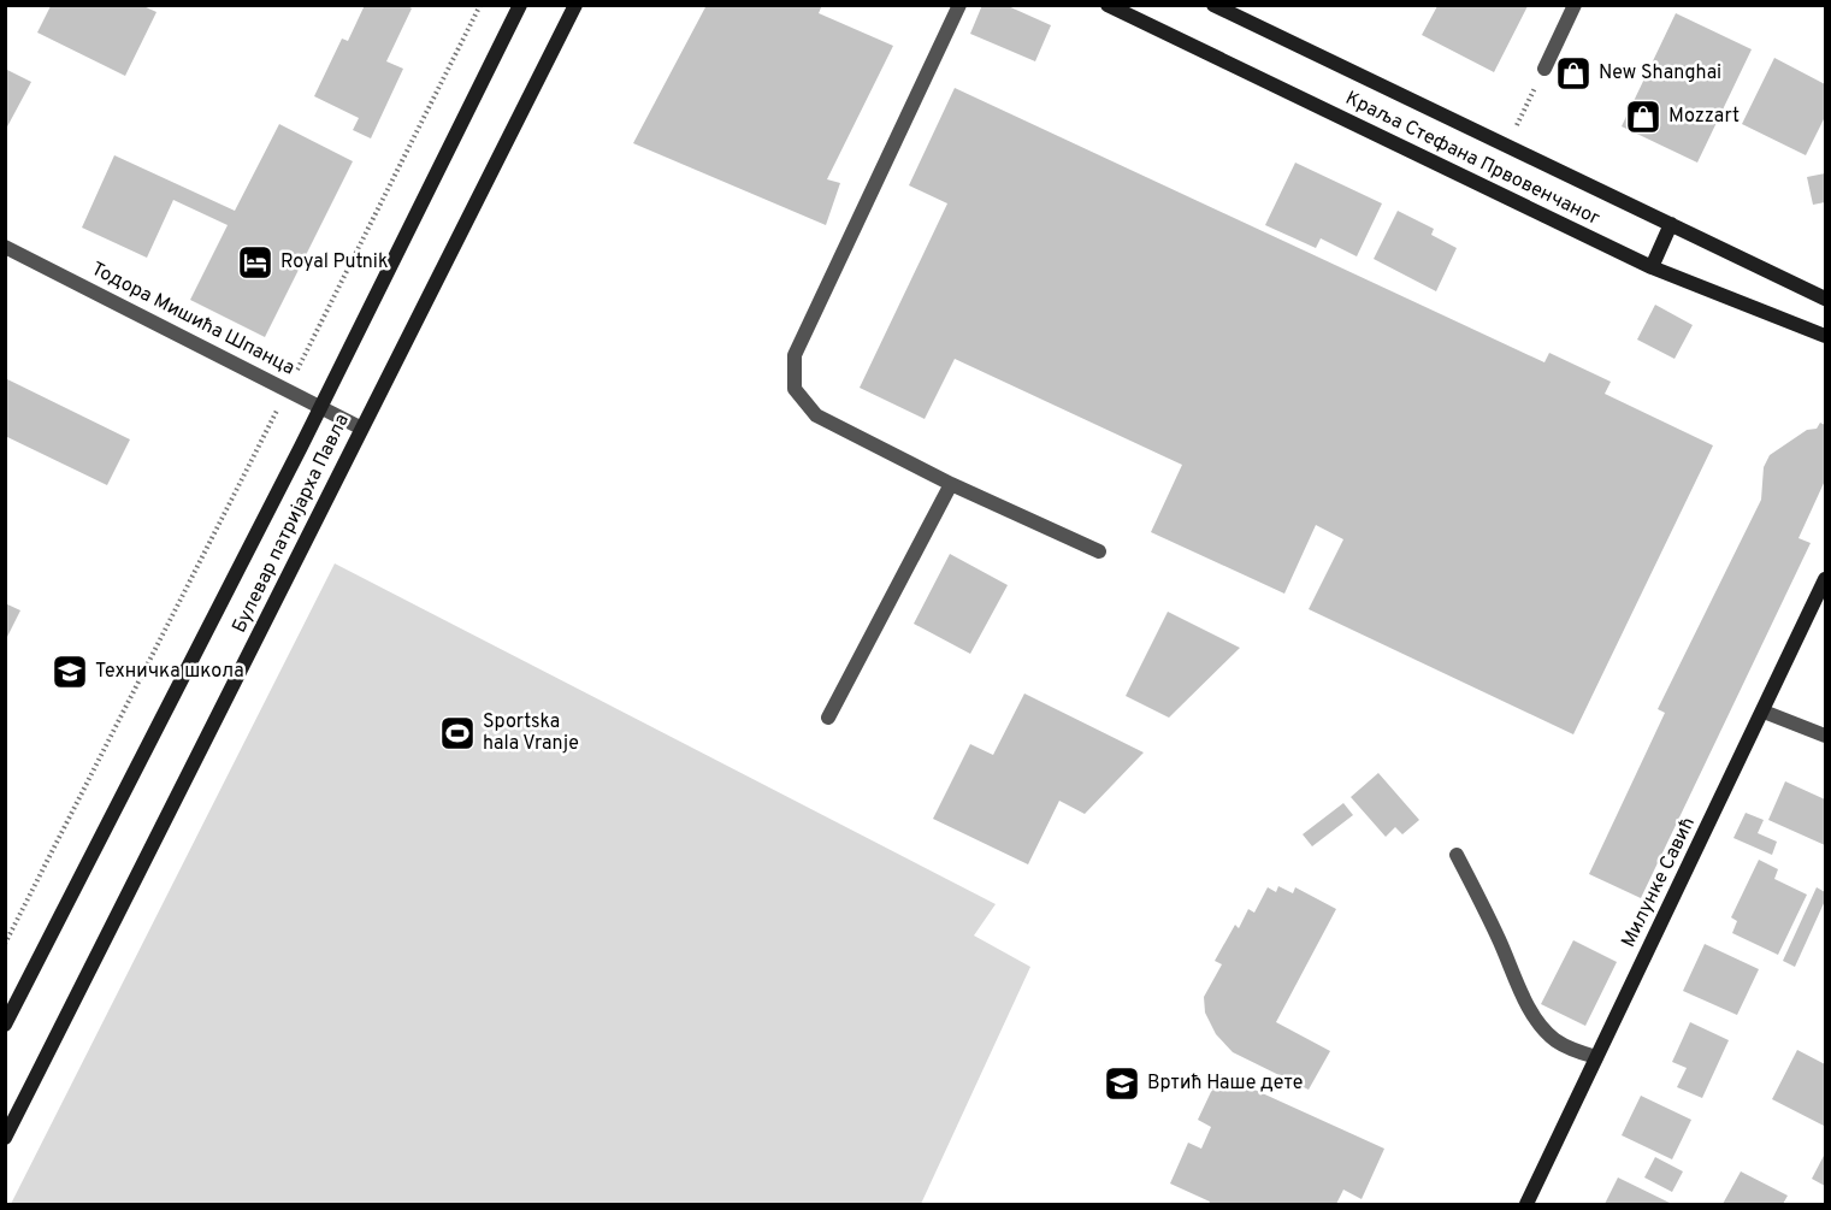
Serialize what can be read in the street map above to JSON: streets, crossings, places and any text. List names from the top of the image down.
{
  "streets": {
    "main road": ["Краља Стефана Првовенчаног", "Булевар патријарха Павла", "Милунке Савић"],
    "street": ["Тодора Мишића Шпанца"]
  },
  "crossings": [
    ["Тодора Мишића Шпанца", "Булевар патријарха Павла"]
  ],
  "places": {
    "shop": ["New Shanghai", "Mozzart"],
    "hotel": ["Royal Putnik"],
    "school or university": ["Техничка школа", "Вртић Наше дете"],
    "sports": ["Sportska hala Vranje"]
  }
}
